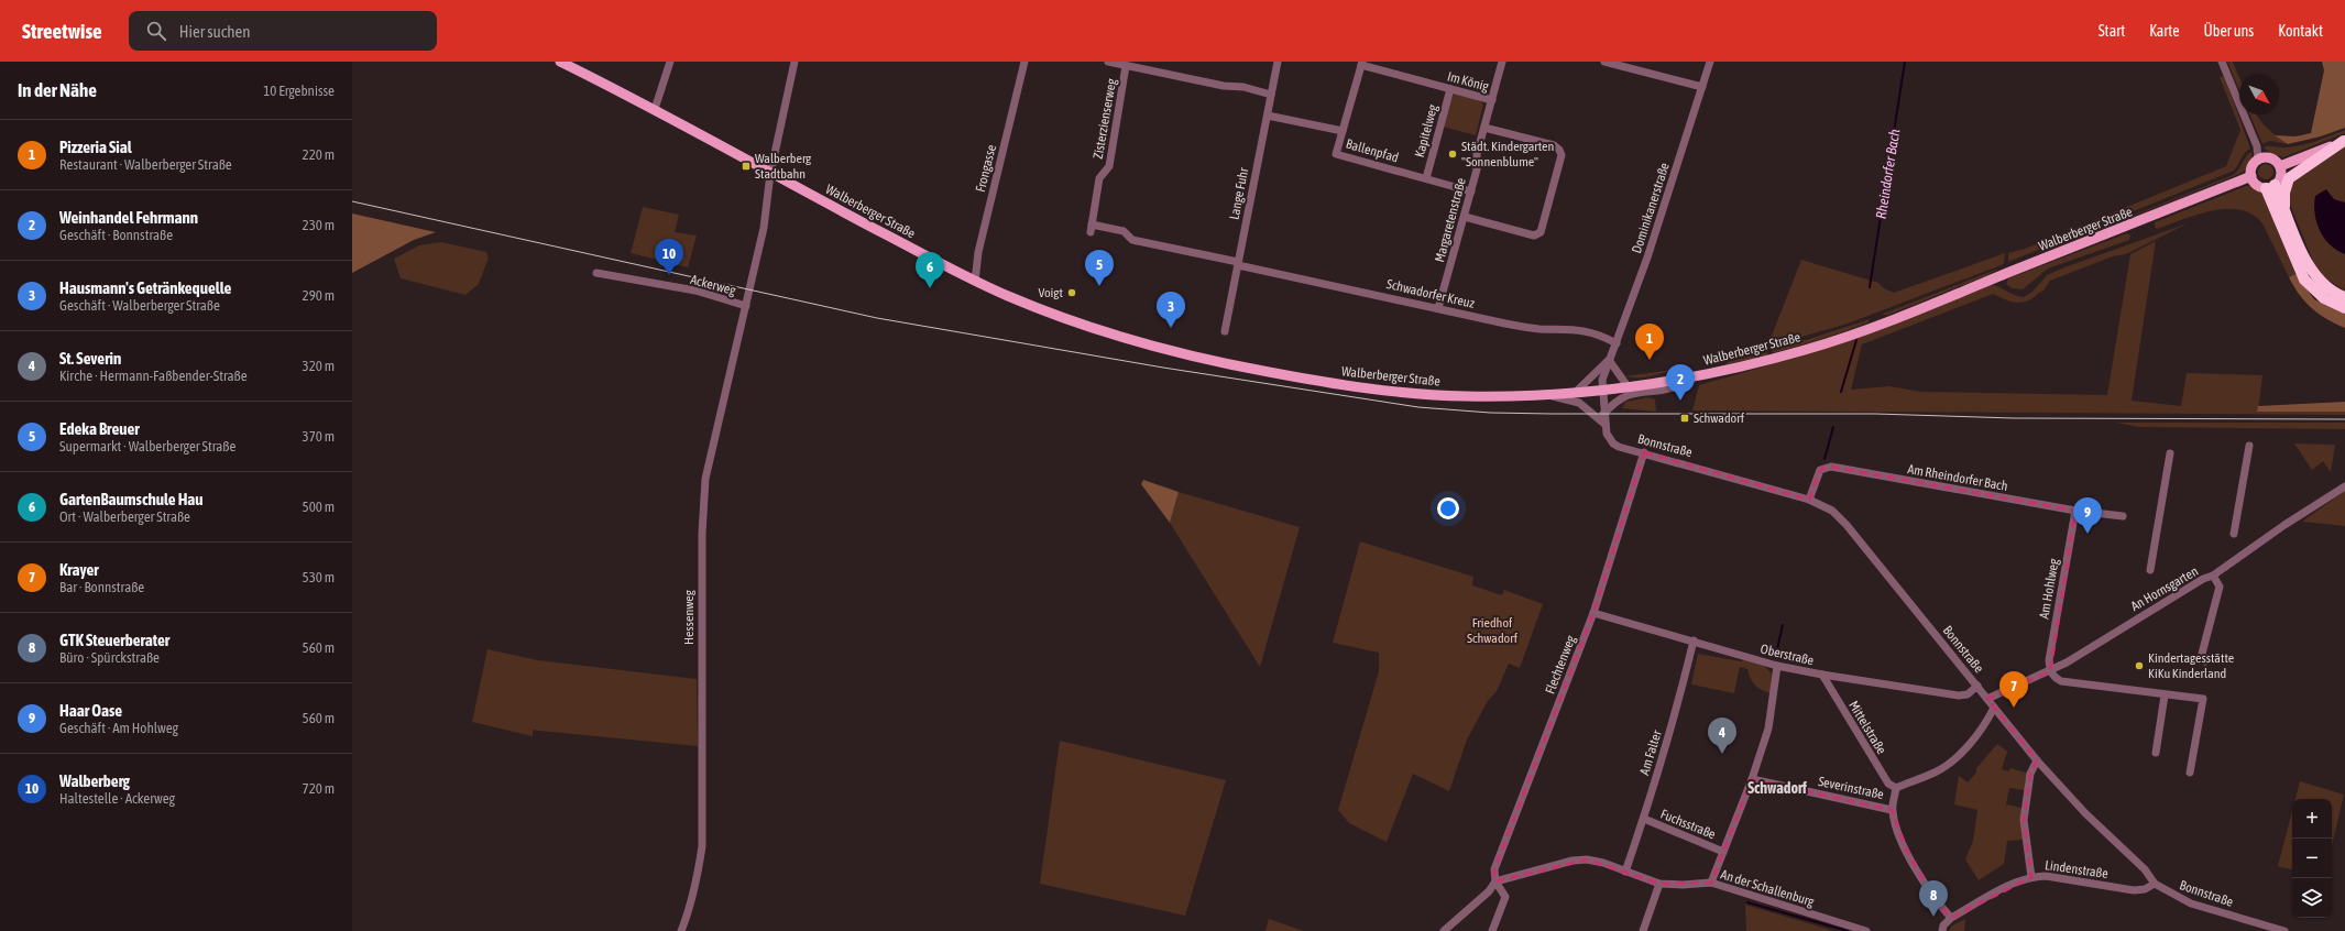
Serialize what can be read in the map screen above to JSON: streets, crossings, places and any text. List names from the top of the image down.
{
  "streets": {
    "main road": ["Walberberger Straße"],
    "street": [
      "Im König",
      "Zisterzienserweg",
      "Kapitelweg",
      "Ballenpfad",
      "Frongasse",
      "Lange Fuhr",
      "Dominikanerstraße",
      "Margaretenstraße",
      "Ackerweg",
      "Schwadorfer Kreuz",
      "Bonnstraße",
      "Am Rheindorfer Bach",
      "Am Hohlweg",
      "An Hornsgarten",
      "Hessenweg",
      "Oberstraße",
      "Flechtenweg",
      "Mittelstraße",
      "Am Falter",
      "Severinstraße",
      "Fuchsstraße",
      "Lindenstraße",
      "An der Schallenburg"
    ]
  },
  "crossings": [
    ["Im König", "Kapitelweg"],
    ["Im König", "Ballenpfad"],
    ["Im König", "Margaretenstraße"],
    ["Zisterzienserweg", "Lange Fuhr"],
    ["Zisterzienserweg", "Schwadorfer Kreuz"],
    ["Kapitelweg", "Ballenpfad"],
    ["Ballenpfad", "Lange Fuhr"],
    ["Ballenpfad", "Margaretenstraße"],
    ["Frongasse", "Walberberger Straße"],
    ["Lange Fuhr", "Schwadorfer Kreuz"],
    ["Dominikanerstraße", "Walberberger Straße"],
    ["Dominikanerstraße", "Schwadorfer Kreuz"],
    ["Dominikanerstraße", "Bonnstraße"],
    ["Walberberger Straße", "Bonnstraße"],
    ["Walberberger Straße", "Hessenweg"],
    ["Margaretenstraße", "Schwadorfer Kreuz"],
    ["Ackerweg", "Hessenweg"],
    ["Bonnstraße", "Am Rheindorfer Bach"],
    ["Bonnstraße", "An Hornsgarten"],
    ["Bonnstraße", "Oberstraße"],
    ["Bonnstraße", "Flechtenweg"],
    ["Bonnstraße", "Lindenstraße"],
    ["Am Rheindorfer Bach", "Am Hohlweg"],
    ["Am Hohlweg", "An Hornsgarten"],
    ["Oberstraße", "Flechtenweg"],
    ["Oberstraße", "Mittelstraße"],
    ["Oberstraße", "Am Falter"],
    ["Flechtenweg", "An der Schallenburg"],
    ["Am Falter", "Fuchsstraße"],
    ["Am Falter", "An der Schallenburg"]
  ],
  "districts": ["Schwadorf"],
  "water": ["Rheindorfer Bach"],
  "parks": ["Friedhof Schwadorf"],
  "places": {
    "other": ["Städt. Kindergarten \"Sonnenblume\"", "Voigt", "Kindertagesstätte KiKu Kinderland"],
    "transit": ["Walberberg Stadtbahn", "Schwadorf"]
  },
  "north": "bottom right",
  "page": {
    "header": "Streetwise",
    "search": "Hier suchen",
    "nav": [
      "Start",
      "Karte",
      "Über uns",
      "Kontakt"
    ],
    "heading": ["In der Nähe", "10 Ergebnisse"],
    "list": [
      {
        "mark": "1",
        "name": "Pizzeria Sial",
        "note": "Restaurant · Walberberger Straße",
        "value": "220 m"
      },
      {
        "mark": "2",
        "name": "Weinhandel Fehrmann",
        "note": "Geschäft · Bonnstraße",
        "value": "230 m"
      },
      {
        "mark": "3",
        "name": "Hausmann's Getränkequelle",
        "note": "Geschäft · Walberberger Straße",
        "value": "290 m"
      },
      {
        "mark": "4",
        "name": "St. Severin",
        "note": "Kirche · Hermann-Faßbender-Straße",
        "value": "320 m"
      },
      {
        "mark": "5",
        "name": "Edeka Breuer",
        "note": "Supermarkt · Walberberger Straße",
        "value": "370 m"
      },
      {
        "mark": "6",
        "name": "GartenBaumschule Hau",
        "note": "Ort · Walberberger Straße",
        "value": "500 m"
      },
      {
        "mark": "7",
        "name": "Krayer",
        "note": "Bar · Bonnstraße",
        "value": "530 m"
      },
      {
        "mark": "8",
        "name": "GTK Steuerberater",
        "note": "Büro · Spürckstraße",
        "value": "560 m"
      },
      {
        "mark": "9",
        "name": "Haar Oase",
        "note": "Geschäft · Am Hohlweg",
        "value": "560 m"
      },
      {
        "mark": "10",
        "name": "Walberberg",
        "note": "Haltestelle · Ackerweg",
        "value": "720 m"
      }
    ],
    "pins": [
      "10",
      "5",
      "6",
      "3",
      "1",
      "2",
      "9",
      "7",
      "4",
      "8"
    ],
    "map_buttons": ["+", "−"]
  }
}
